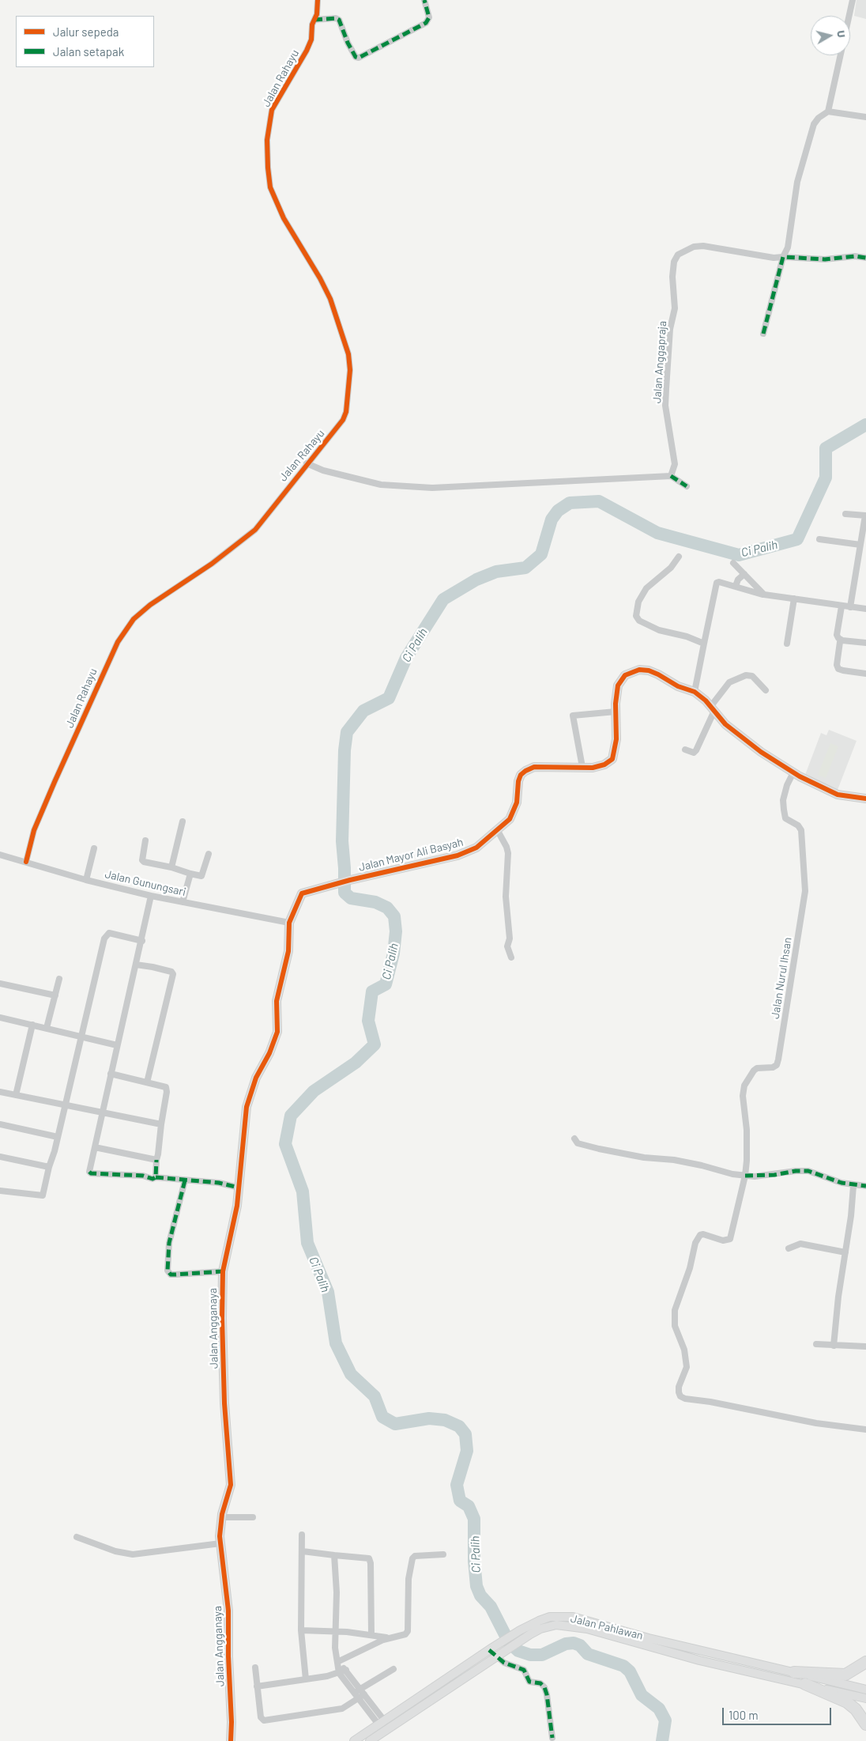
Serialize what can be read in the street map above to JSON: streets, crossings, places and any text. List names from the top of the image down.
{
  "streets": {
    "street": [
      "Jalan Rahayu",
      "Jalan Anggapraja",
      "Jalan Mayor Ali Basyah",
      "Jalan Gunungsari",
      "Jalan Nurul Ihsan",
      "Jalan Angganaya",
      "Jalan Pahlawan"
    ]
  },
  "crossings": [
    ["Jalan Rahayu", "Jalan Gunungsari"],
    ["Jalan Mayor Ali Basyah", "Jalan Gunungsari"],
    ["Jalan Mayor Ali Basyah", "Jalan Nurul Ihsan"],
    ["Jalan Mayor Ali Basyah", "Jalan Angganaya"],
    ["Jalan Gunungsari", "Jalan Angganaya"]
  ],
  "water": ["Ci Palih"],
  "legend": ["Jalur sepeda", "Jalan setapak"],
  "scale_bar": "100 m",
  "north": "right"
}
